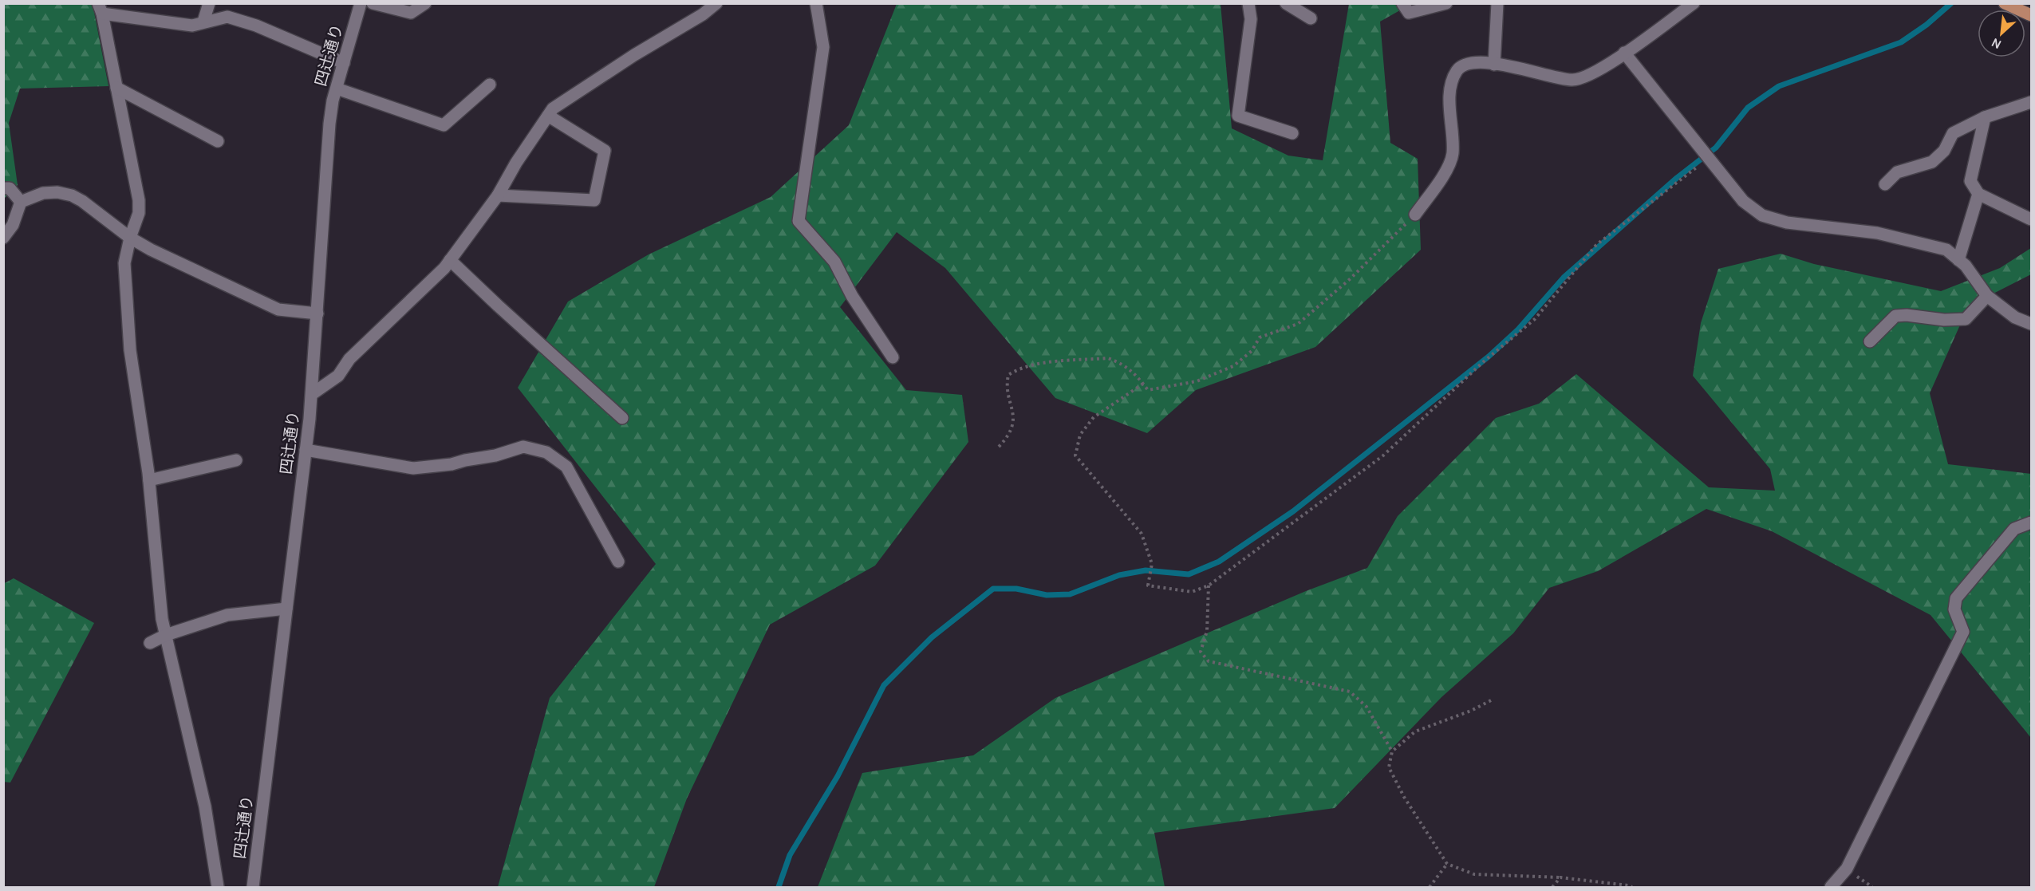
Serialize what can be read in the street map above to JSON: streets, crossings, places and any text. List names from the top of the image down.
{
  "streets": {
    "street": ["四辻通り"]
  },
  "north": "bottom left"
}
